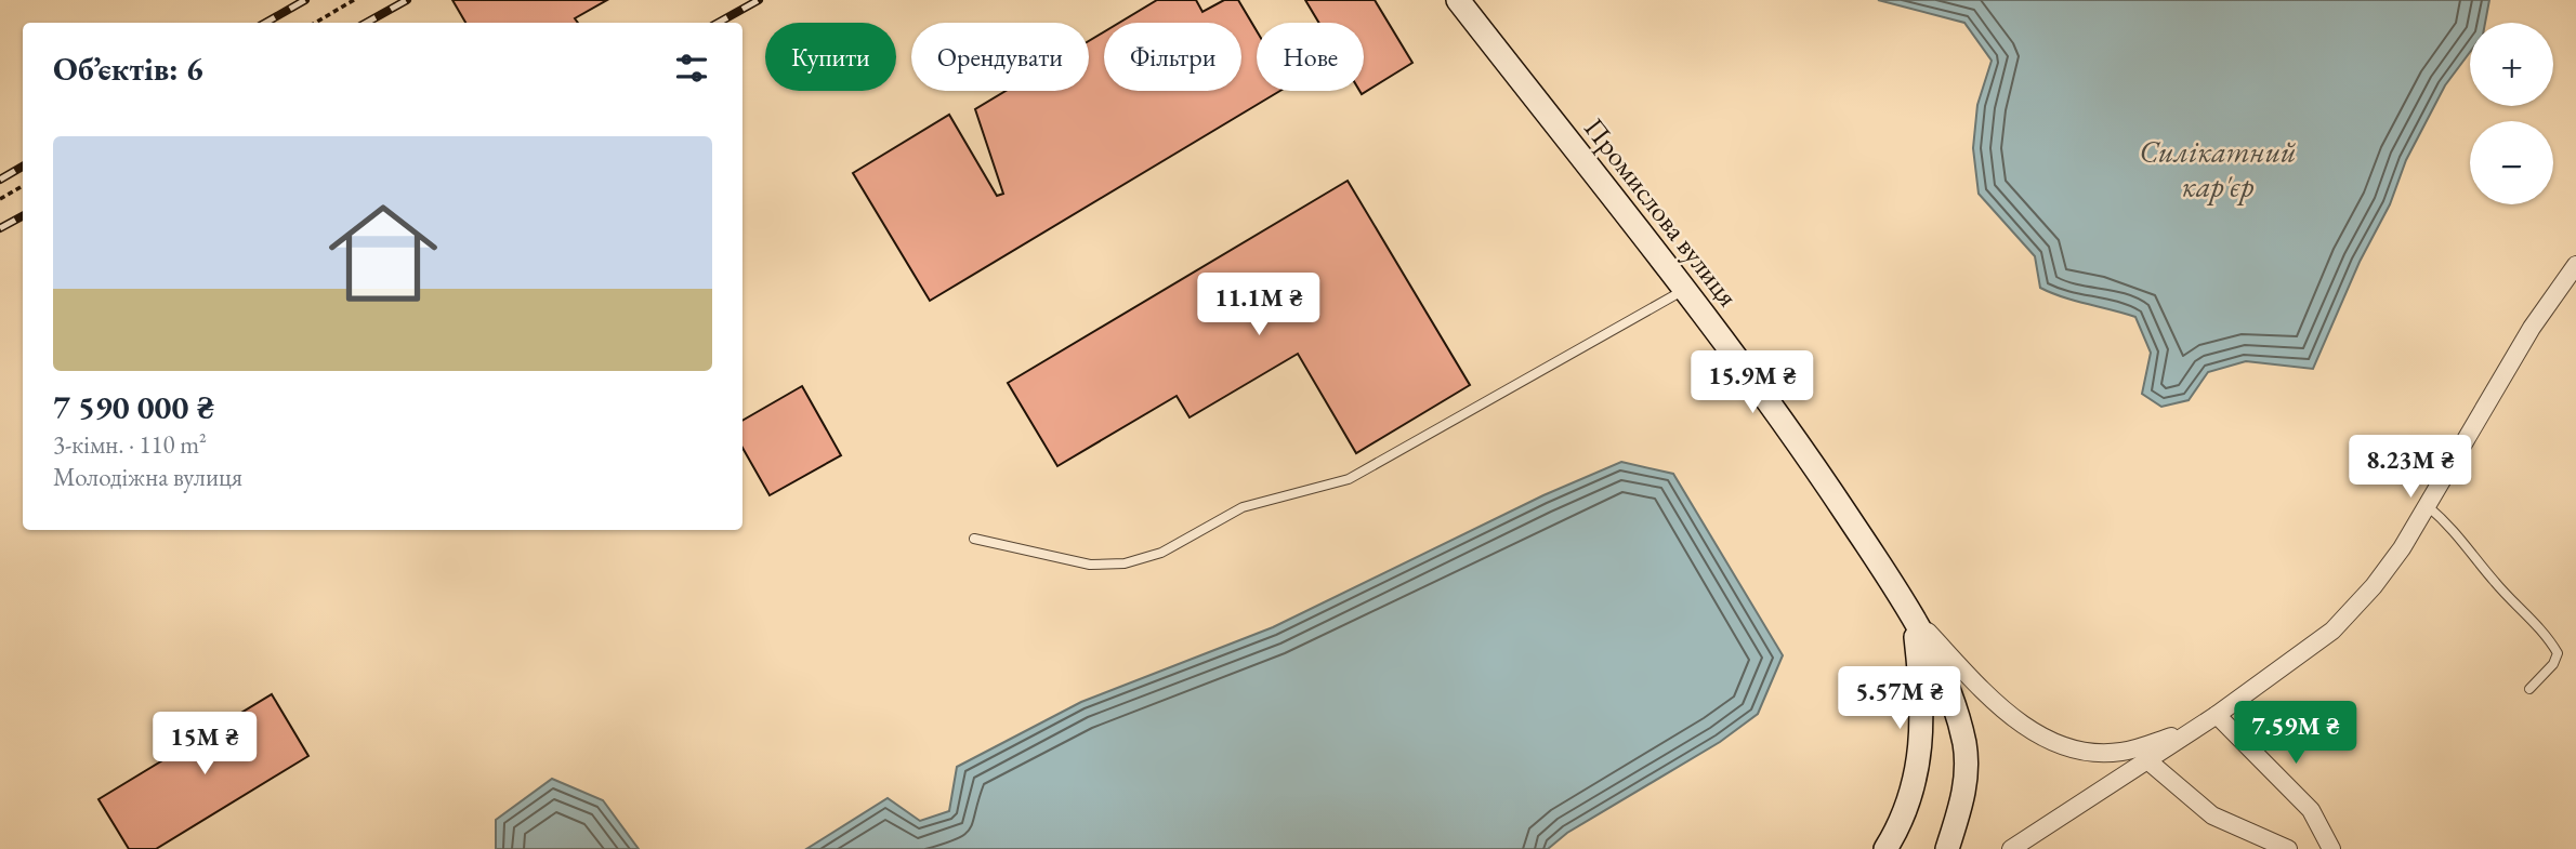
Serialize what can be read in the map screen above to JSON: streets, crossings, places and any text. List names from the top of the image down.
{
  "streets": {
    "street": ["Промислова вулиця"]
  },
  "water": ["Силікатний кар'єр"],
  "page": {
    "map_buttons": ["+", "−"],
    "chip": [
      "Купити",
      "Орендувати",
      "Фільтри",
      "Нове"
    ],
    "heading": "Об’єктів: 6",
    "list": [
      {
        "name": "7 590 000 ₴",
        "note": "3-кімн. · 110 m² · Молодіжна вулиця"
      }
    ],
    "price": [
      "11.1M ₴",
      "15.9M ₴",
      "8.23M ₴",
      "5.57M ₴",
      "7.59M ₴",
      "15M ₴"
    ]
  }
}
